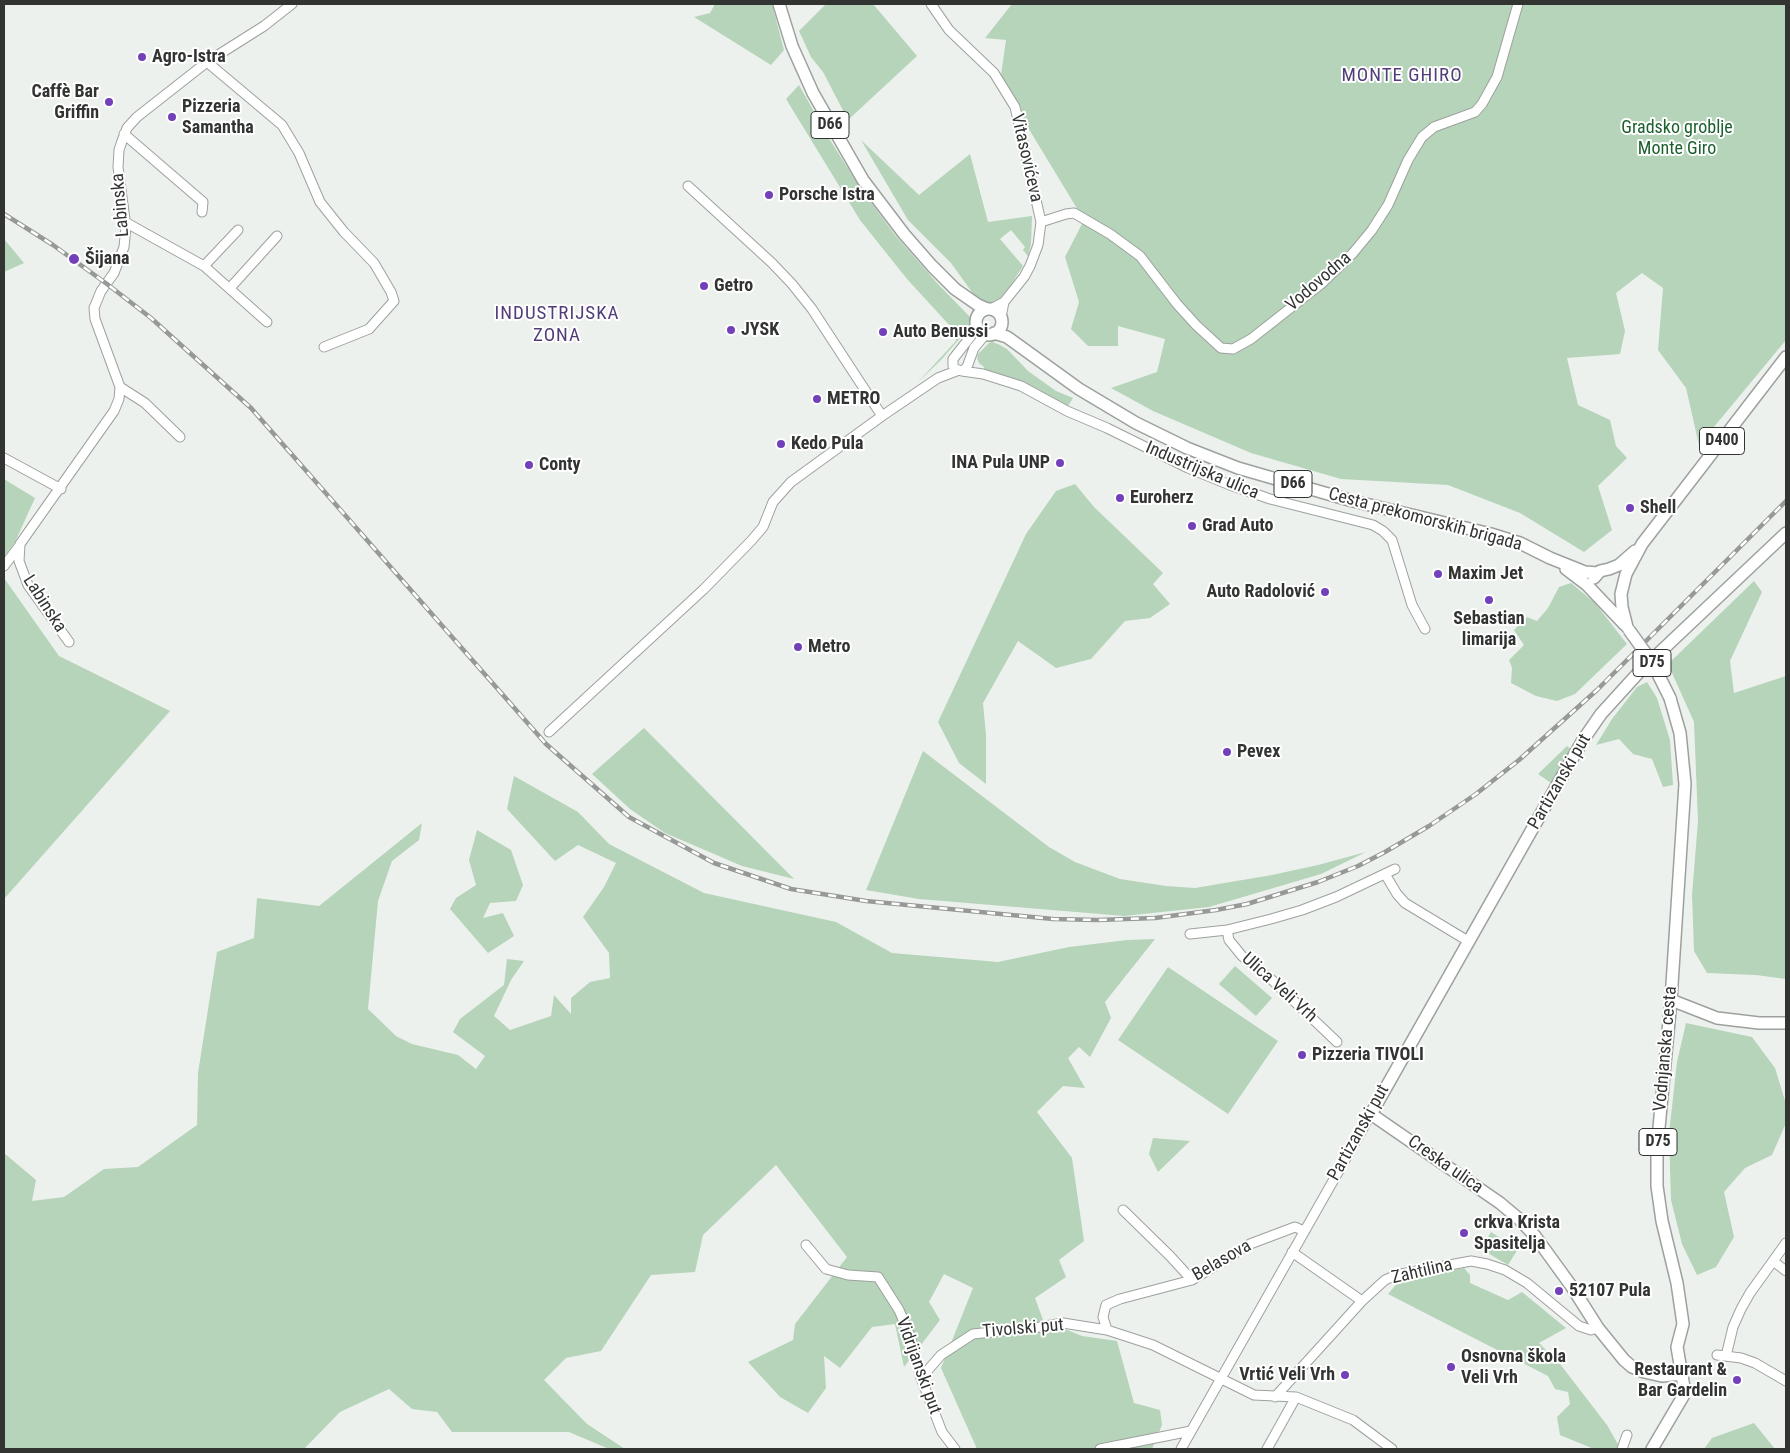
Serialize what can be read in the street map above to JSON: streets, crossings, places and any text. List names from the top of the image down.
{
  "streets": {
    "main road": [
      "D66",
      "D400",
      "Cesta prekomorskih brigada",
      "D75",
      "Partizanski put",
      "Vodnjanska cesta",
      "Creska ulica"
    ],
    "street": [
      "Vitasovićeva",
      "Labinska",
      "Vodovodna",
      "Industrijska ulica",
      "Ulica Veli Vrh",
      "Belasova",
      "Zahtilina",
      "Tivolski put",
      "Vidrijanski put"
    ]
  },
  "crossings": [
    ["D66", "Vitasovićeva"],
    ["D66", "Industrijska ulica"],
    ["D66", "Cesta prekomorskih brigada"],
    ["Vitasovićeva", "Vodovodna"],
    ["Vitasovićeva", "Industrijska ulica"],
    ["Vitasovićeva", "Cesta prekomorskih brigada"],
    ["D400", "Cesta prekomorskih brigada"],
    ["D400", "D75"],
    ["Industrijska ulica", "Cesta prekomorskih brigada"],
    ["Cesta prekomorskih brigada", "D75"],
    ["D75", "Vodnjanska cesta"],
    ["Partizanski put", "Creska ulica"],
    ["Partizanski put", "Belasova"],
    ["Partizanski put", "Tivolski put"],
    ["Vodnjanska cesta", "Creska ulica"],
    ["Creska ulica", "Zahtilina"],
    ["Belasova", "Tivolski put"],
    ["Zahtilina", "Tivolski put"],
    ["Tivolski put", "Vidrijanski put"]
  ],
  "districts": ["MONTE GHIRO", "INDUSTRIJSKA ZONA"],
  "parks": ["Gradsko groblje Monte Giro"],
  "places": [
    "Agro-Istra",
    "Caffè Bar Griffin",
    "Pizzeria Samantha",
    "Porsche Istra",
    "Šijana",
    "Getro",
    "JYSK",
    "Auto Benussi",
    "METRO",
    "Kedo Pula",
    "INA Pula UNP",
    "Conty",
    "Euroherz",
    "Shell",
    "Grad Auto",
    "Maxim Jet",
    "Auto Radolović",
    "Sebastian limarija",
    "Metro",
    "Pevex",
    "Pizzeria TIVOLI",
    "crkva Krista Spasitelja",
    "52107 Pula",
    "Osnovna škola Veli Vrh",
    "Vrtić Veli Vrh",
    "Restaurant & Bar Gardelin"
  ]
}
